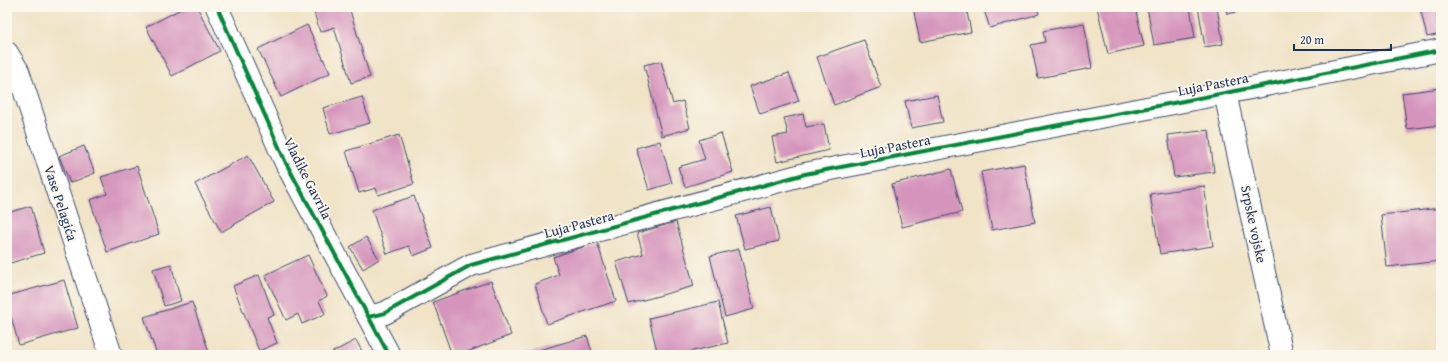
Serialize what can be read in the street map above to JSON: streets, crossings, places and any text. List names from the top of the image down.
{
  "streets": {
    "street": [
      "Luja Pastera",
      "Vladike Gavrila",
      "Vase Pelagića",
      "Srpske vojske"
    ]
  },
  "crossings": [
    ["Luja Pastera", "Vladike Gavrila"],
    ["Luja Pastera", "Srpske vojske"]
  ],
  "scale_bar": "20 m"
}
